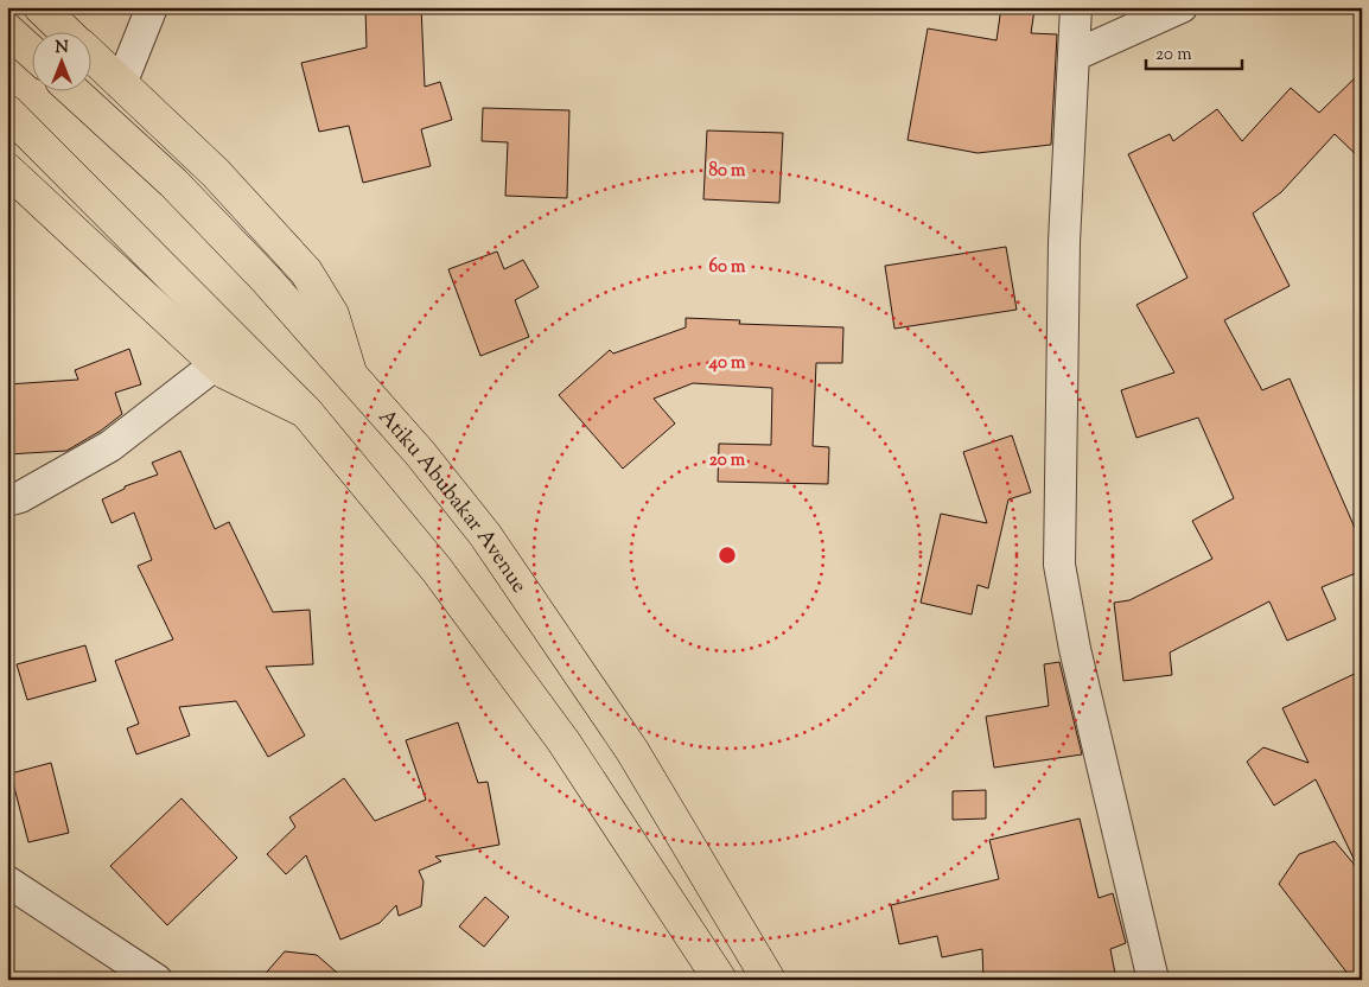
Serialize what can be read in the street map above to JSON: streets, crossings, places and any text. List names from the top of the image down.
{
  "streets": {
    "main road": ["Atiku Abubakar Avenue"]
  },
  "scale_bar": "20 m",
  "north": "top",
  "rings": [
    "80 m",
    "60 m",
    "40 m",
    "20 m"
  ]
}
